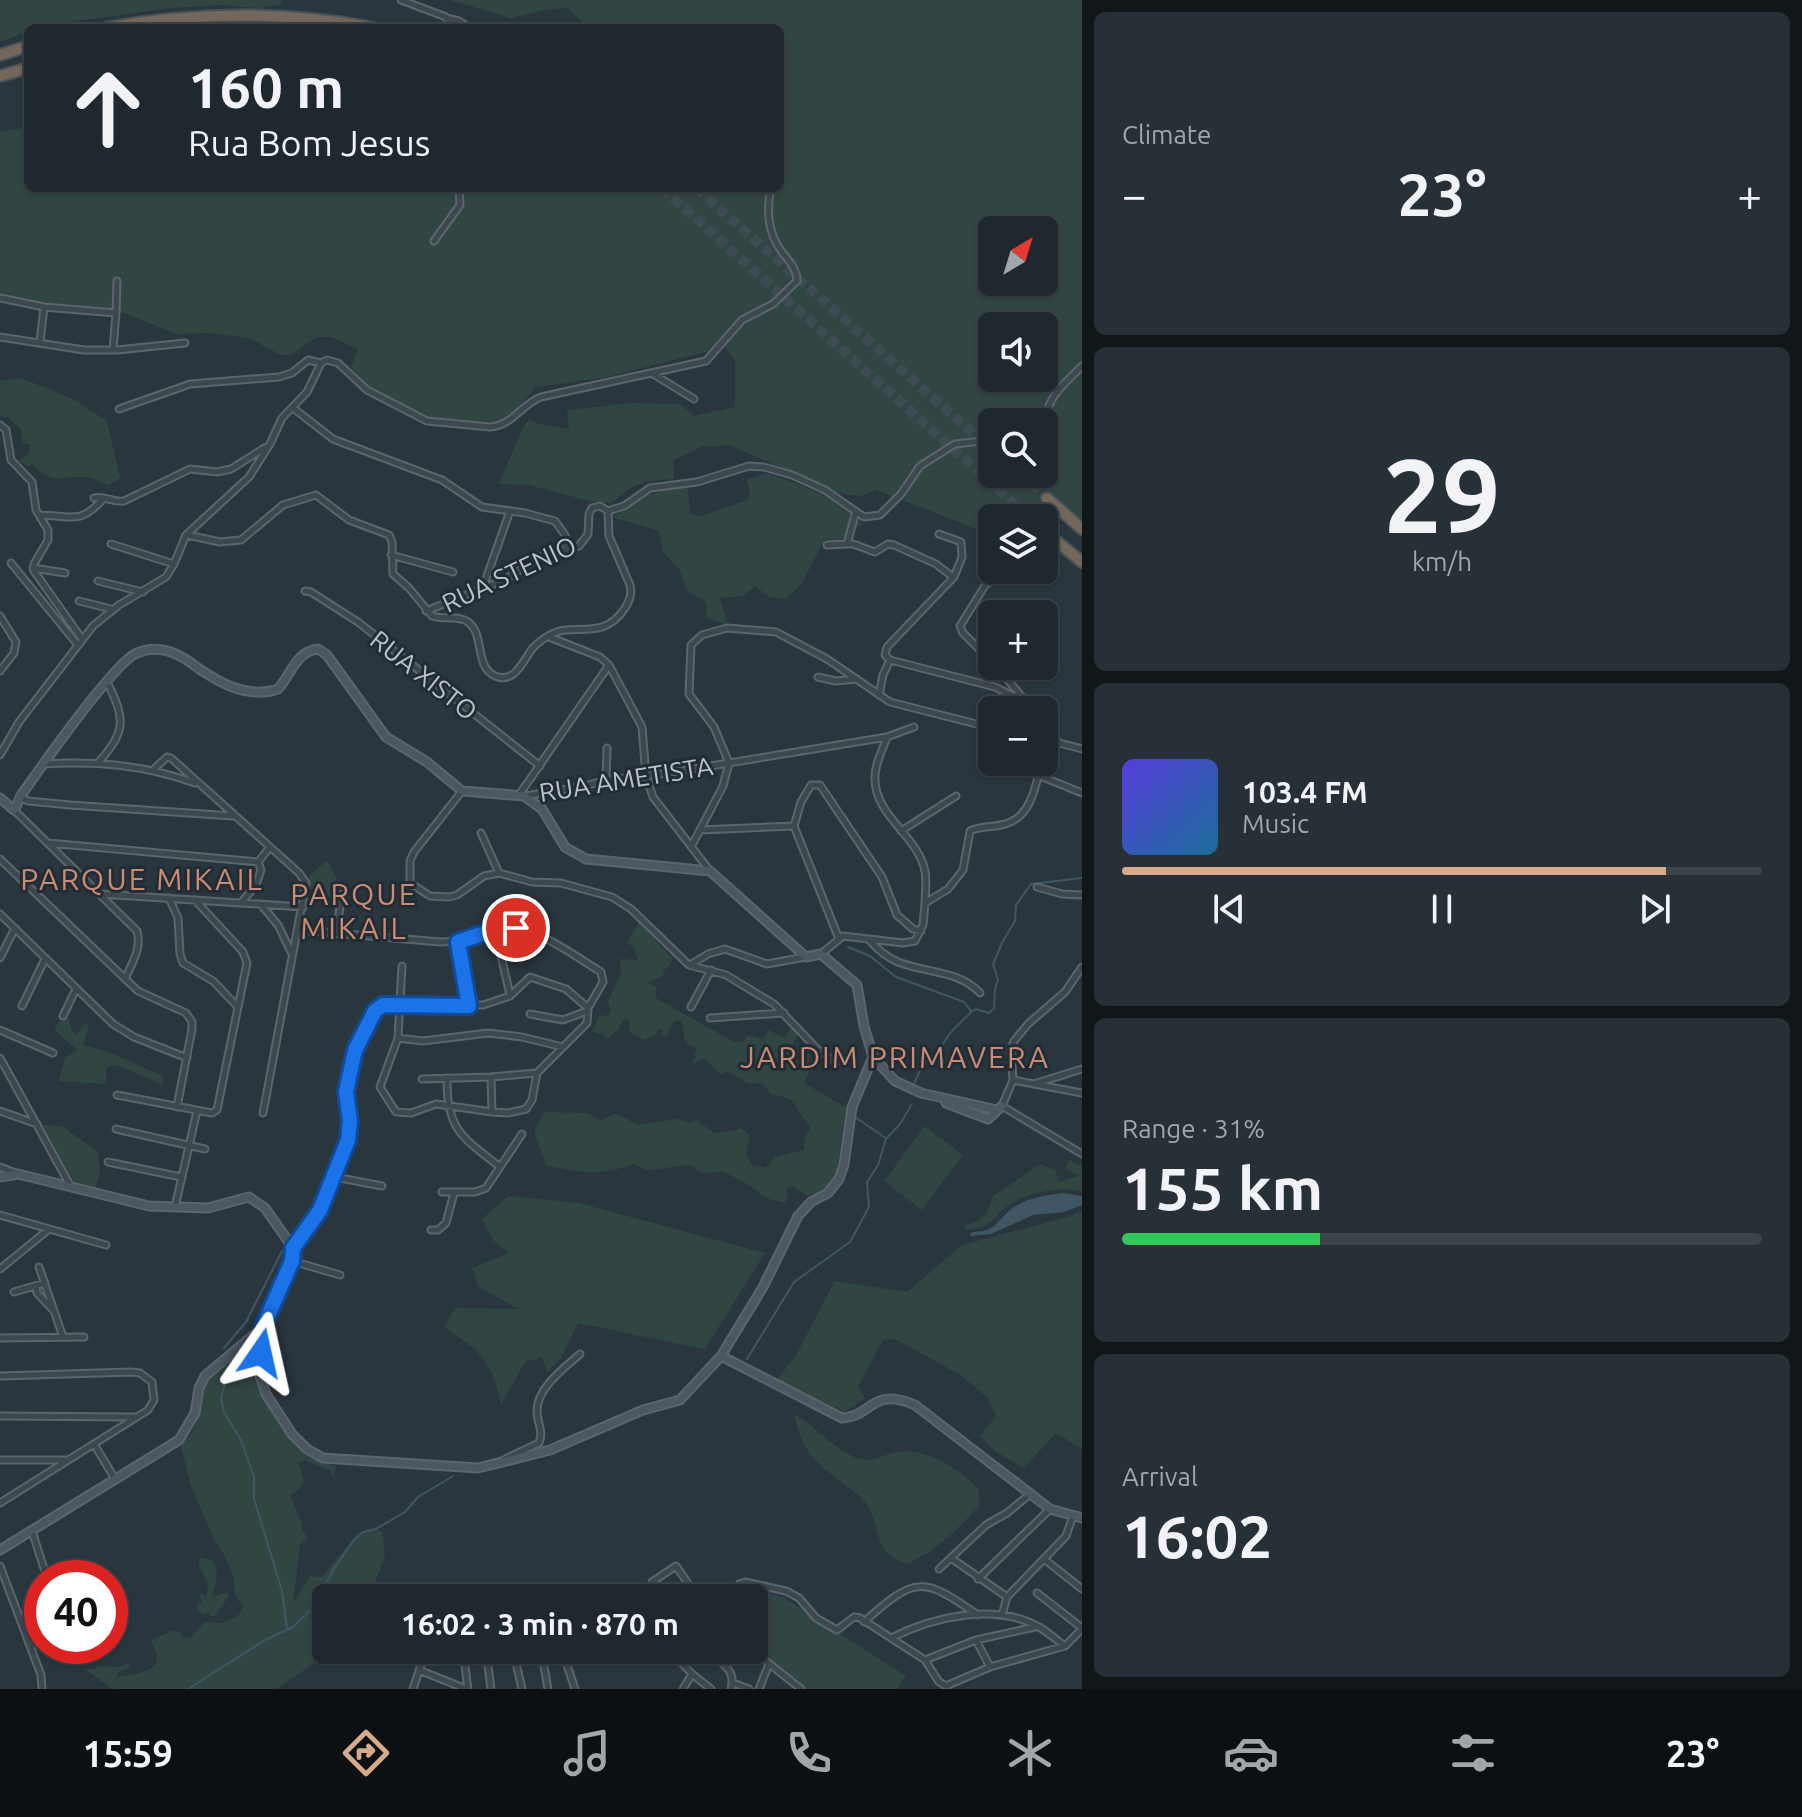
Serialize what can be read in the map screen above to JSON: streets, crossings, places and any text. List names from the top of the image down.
{
  "streets": {
    "street": ["RUA STENIO", "RUA XISTO", "RUA AMETISTA"]
  },
  "districts": ["PARQUE MIKAIL", "PARQUE MIKAIL", "JARDIM PRIMAVERA"],
  "north": "top right",
  "page": {
    "tile": [
      "Climate",
      ["29", "km/h"],
      ["Range · 31%", "155 km"],
      ["Arrival", "16:02"]
    ],
    "turn": ["160 m", "Rua Bom Jesus"],
    "heat": ["−", "23°", "+"],
    "map_buttons": ["+", "−"],
    "song": ["103.4 FM", "Music"],
    "limit": "40",
    "trip": "16:02 · 3 min · 870 m",
    "tabs": ["15:59", "23°"]
  }
}
